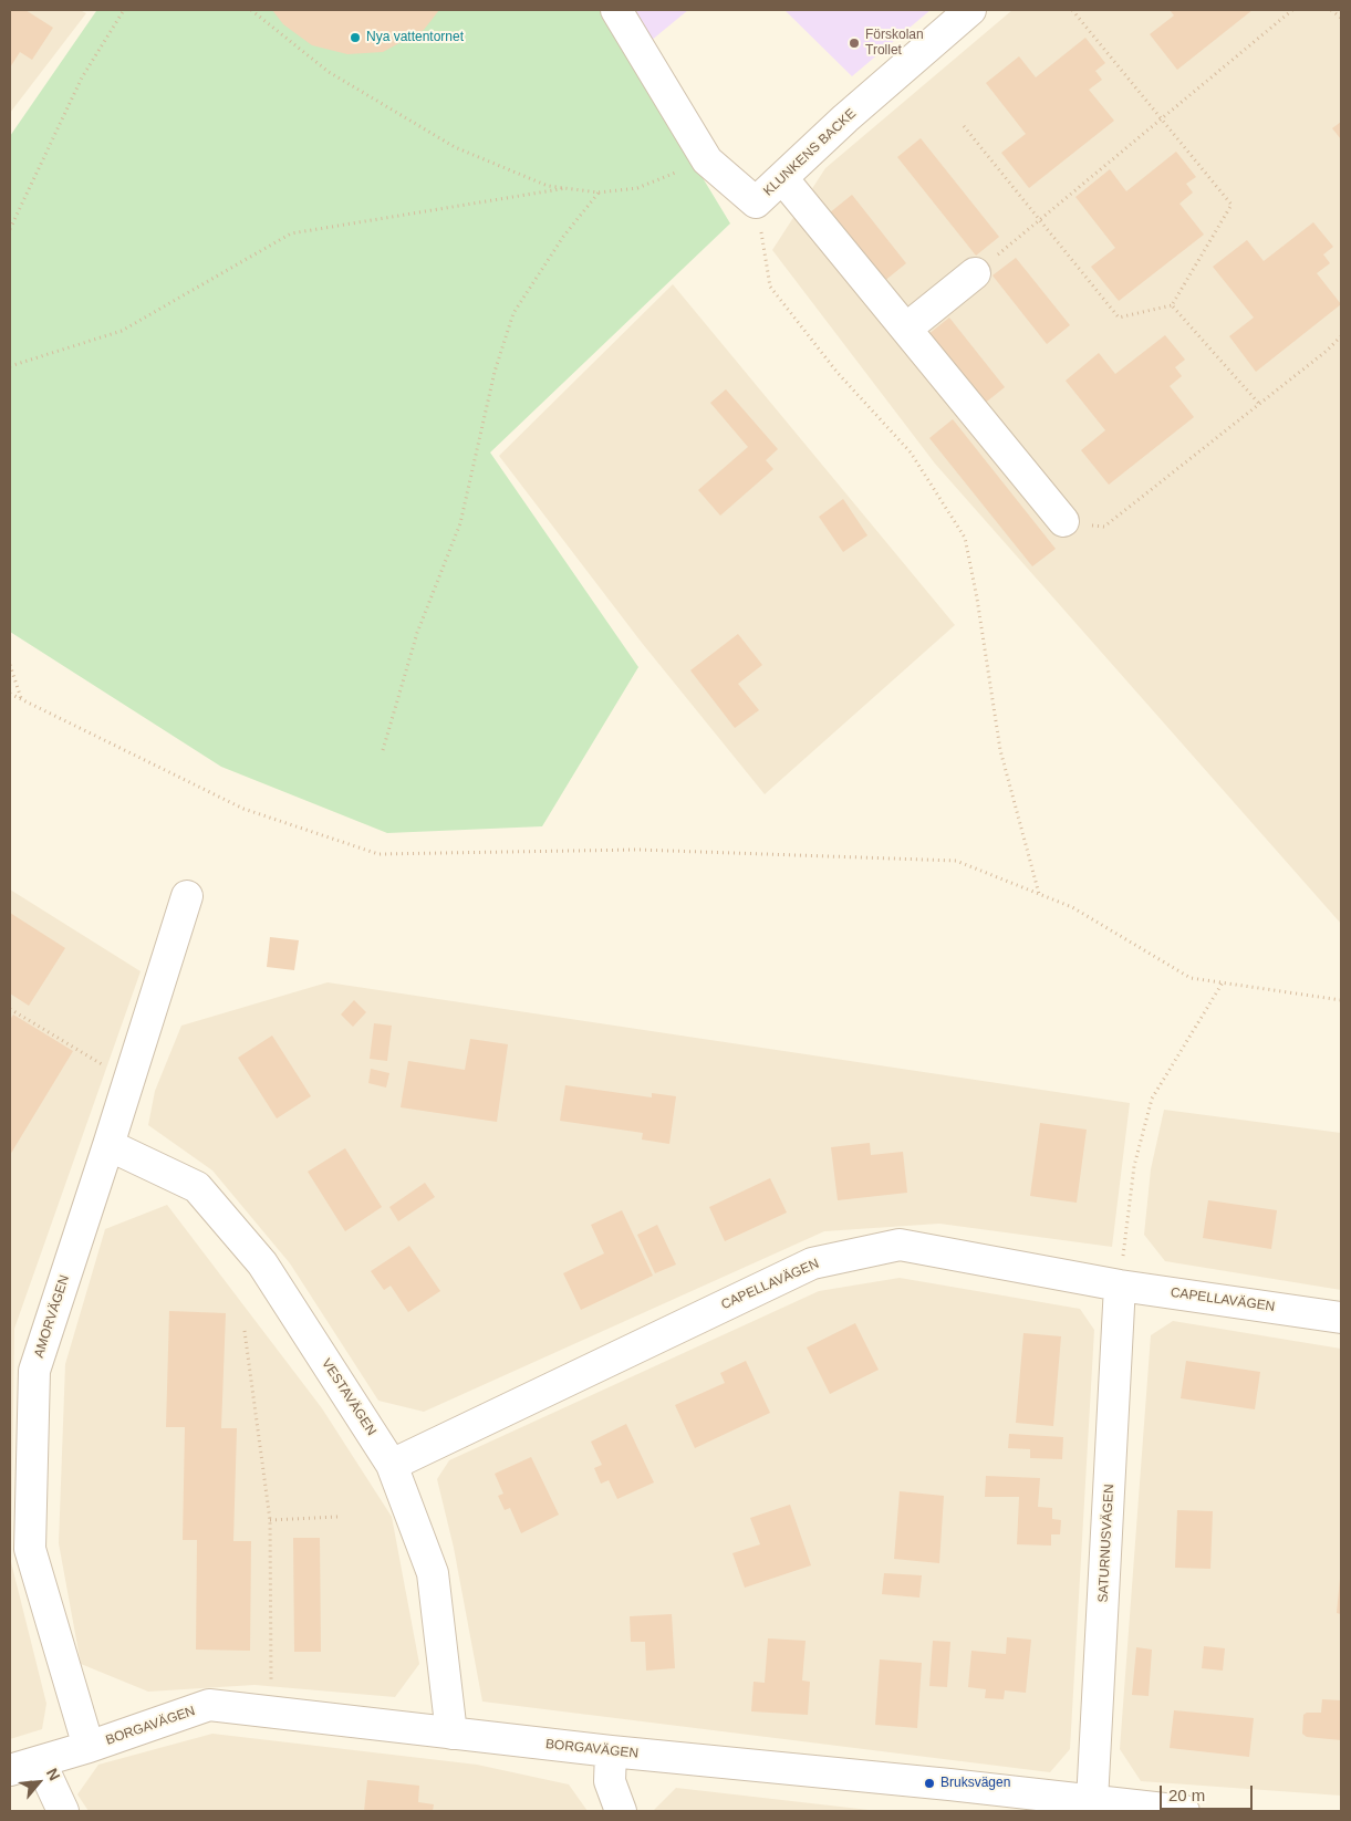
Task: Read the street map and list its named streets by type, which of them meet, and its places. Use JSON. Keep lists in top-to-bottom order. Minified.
{"streets":{"street":["KLUNKENS BACKE","CAPELLAVÄGEN","AMORVÄGEN","VESTAVÄGEN","SATURNUSVÄGEN","BORGAVÄGEN"]},"crossings":[["CAPELLAVÄGEN","VESTAVÄGEN"],["CAPELLAVÄGEN","SATURNUSVÄGEN"],["AMORVÄGEN","VESTAVÄGEN"],["AMORVÄGEN","BORGAVÄGEN"],["VESTAVÄGEN","BORGAVÄGEN"],["SATURNUSVÄGEN","BORGAVÄGEN"]],"places":["Nya vattentornet","Förskolan Trollet","Bruksvägen"],"scale_bar":"20 m","north":"top right"}
